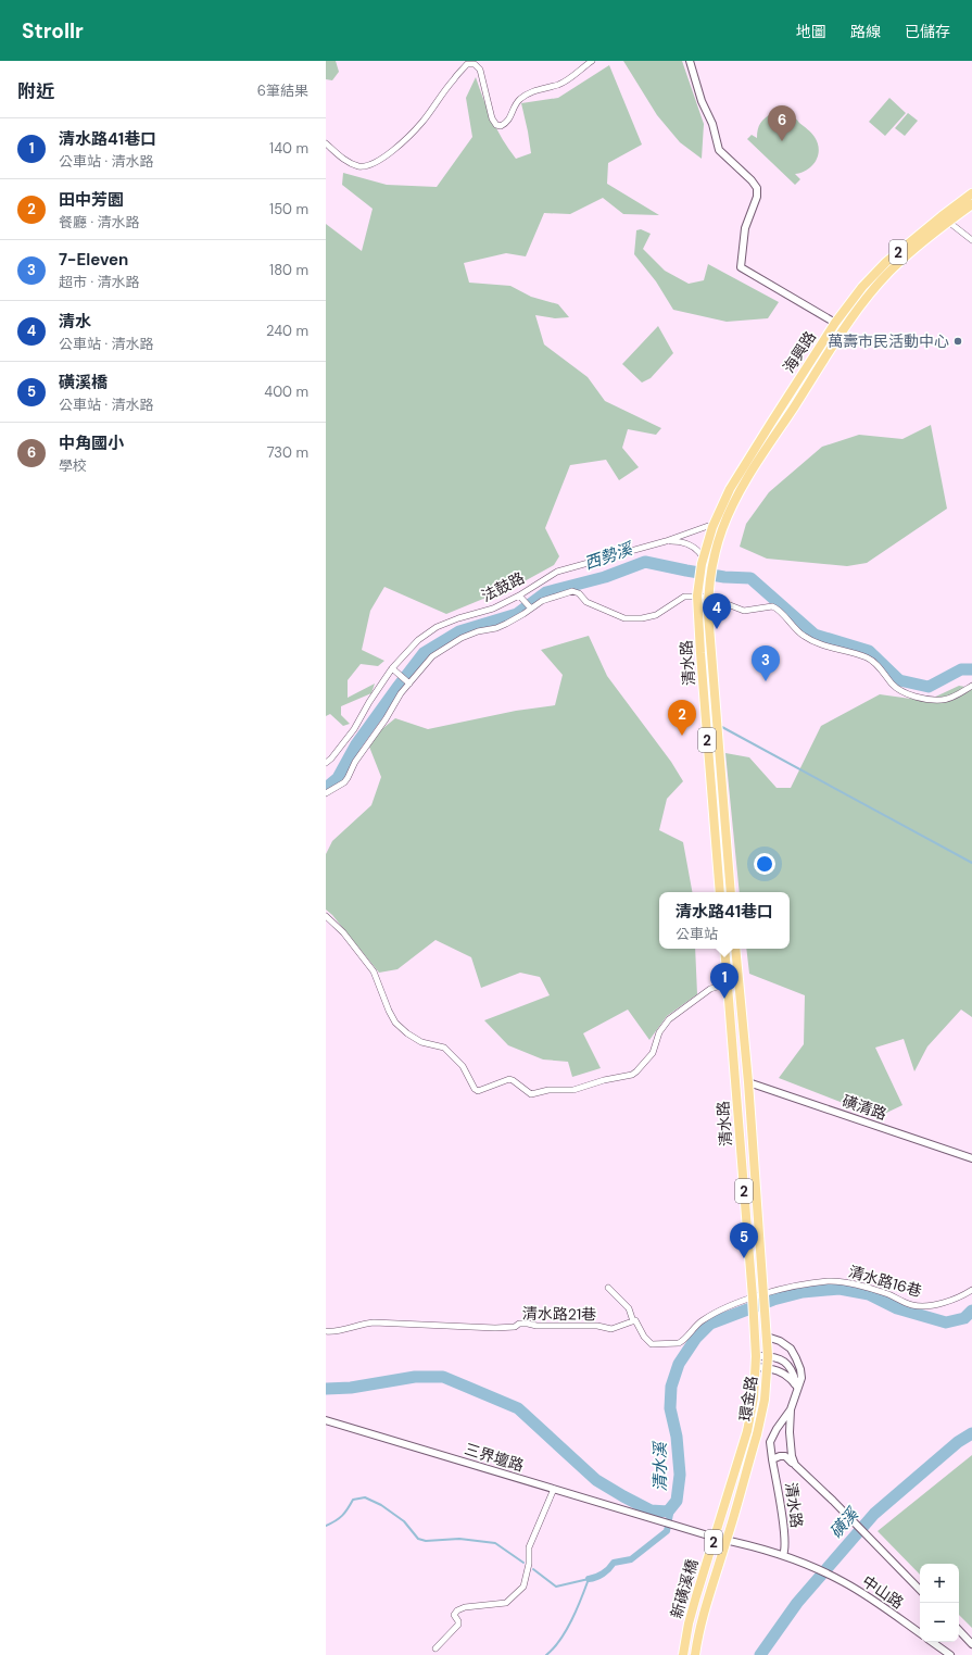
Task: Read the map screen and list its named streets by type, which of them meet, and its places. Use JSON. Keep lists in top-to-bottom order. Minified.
{"streets":{"main road":["2","海興路","清水路","環金路","新磺溪橋"],"street":["法鼓路","磺清路","清水路16巷","清水路21巷","三界壇路","中山路"]},"crossings":[["2","清水路"],["2","清水路16巷"],["2","環金路"],["海興路","法鼓路"],["海興路","清水路"],["清水路","磺清路"],["清水路","清水路16巷"],["清水路","三界壇路"],["清水路","中山路"],["環金路","新磺溪橋"],["三界壇路","中山路"]],"water":["西勢溪","清水溪","磺溪"],"places":["萬壽市民活動中心"],"page":{"header":"Strollr","nav":["地圖","路線","已儲存"],"heading":["附近","6筆結果"],"pins":["6","4","3","2","1","5"],"list":[{"mark":"1","name":"清水路41巷口","note":"公車站 · 清水路","value":"140 m"},{"mark":"2","name":"田中芳園","note":"餐廳 · 清水路","value":"150 m"},{"mark":"3","name":"7-Eleven","note":"超市 · 清水路","value":"180 m"},{"mark":"4","name":"清水","note":"公車站 · 清水路","value":"240 m"},{"mark":"5","name":"磺溪橋","note":"公車站 · 清水路","value":"400 m"},{"mark":"6","name":"中角國小","note":"學校","value":"730 m"}],"popup":["清水路41巷口","公車站"],"map_buttons":["+","−"]}}
